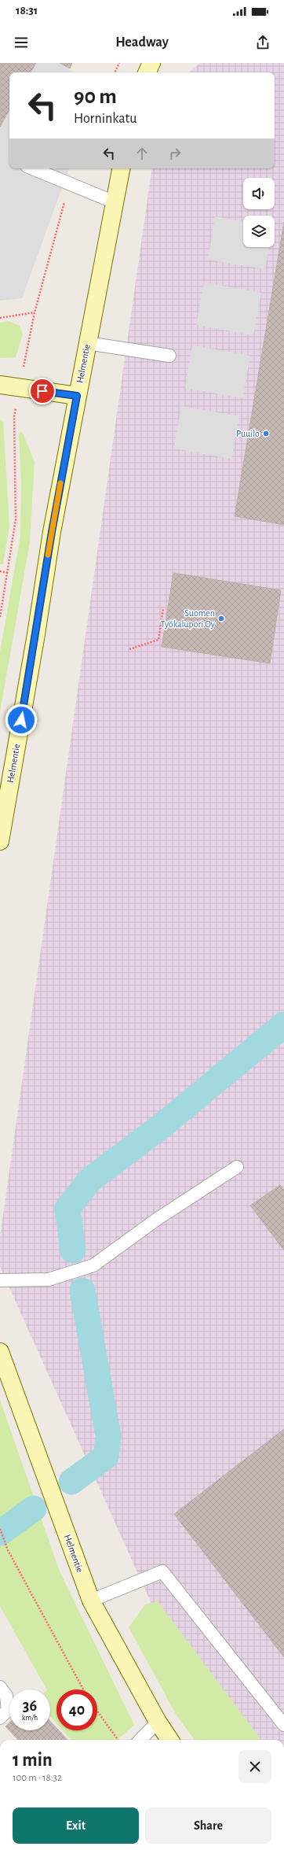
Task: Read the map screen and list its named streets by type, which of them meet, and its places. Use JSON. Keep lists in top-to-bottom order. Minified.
{"streets":{"street":["Helmentie"]},"places":["Puuilo","Suomen Työkalupori Oy"],"page":{"status":"18:31","header":"Headway","turn":["90 m","Horninkatu"],"speed":"36 km/h","limit":"40","heading":["1 min","100 m · 18:32"],"buttons":["Exit","Share"]}}
